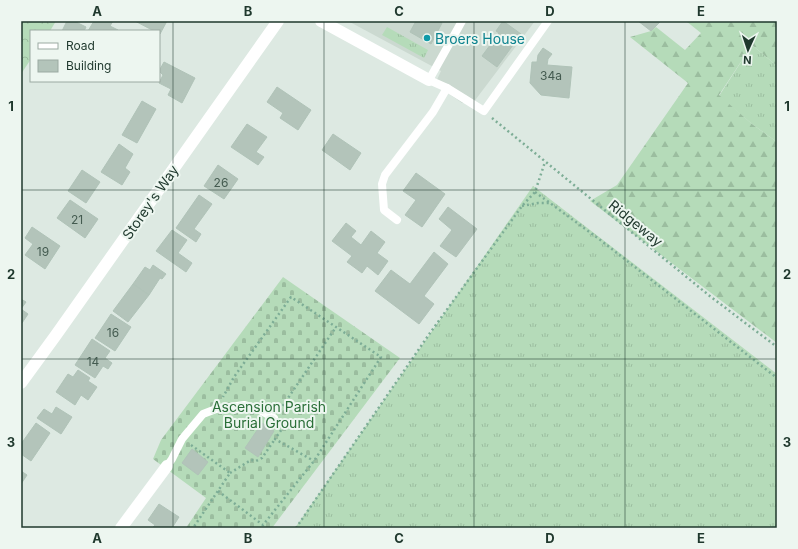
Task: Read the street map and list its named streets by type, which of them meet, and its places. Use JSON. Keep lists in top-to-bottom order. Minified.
{"streets":{"street":["Storey's Way"],"path":["Ridgeway"]},"parks":["Ascension Parish Burial Ground"],"places":["Broers House"],"house_numbers":["34a","26","21","19","16","14"],"legend":["Road","Building"],"north":"bottom","grid":{"columns":["A","B","C","D","E"],"rows":["1","2","3"]}}
